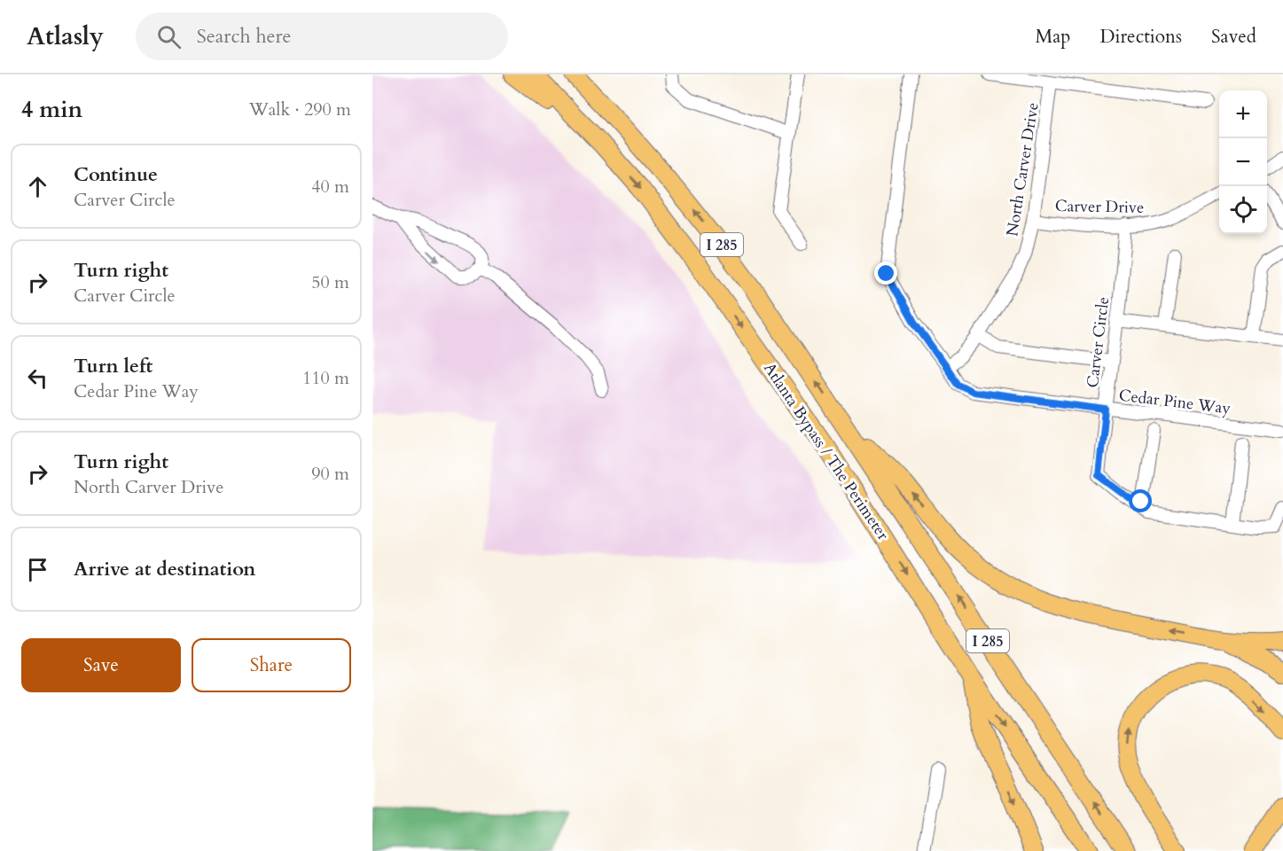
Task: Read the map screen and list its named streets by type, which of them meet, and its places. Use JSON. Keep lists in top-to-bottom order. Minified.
{"streets":{"highway":["I 285","Atlanta Bypass / The Perimeter"],"street":["North Carver Drive","Carver Drive","Carver Circle","Cedar Pine Way"]},"crossings":[["North Carver Drive","Carver Drive"],["North Carver Drive","Cedar Pine Way"],["Carver Drive","Carver Circle"],["Carver Circle","Cedar Pine Way"]],"page":{"header":"Atlasly","search":"Search here","nav":["Map","Directions","Saved"],"heading":["4 min","Walk · 290 m"],"map_buttons":["+","−"],"list":[["Continue","Carver Circle","40 m"],["Turn right","Carver Circle","50 m"],["Turn left","Cedar Pine Way","110 m"],["Turn right","North Carver Drive","90 m"],"Arrive at destination"],"buttons":["Save","Share"]}}
